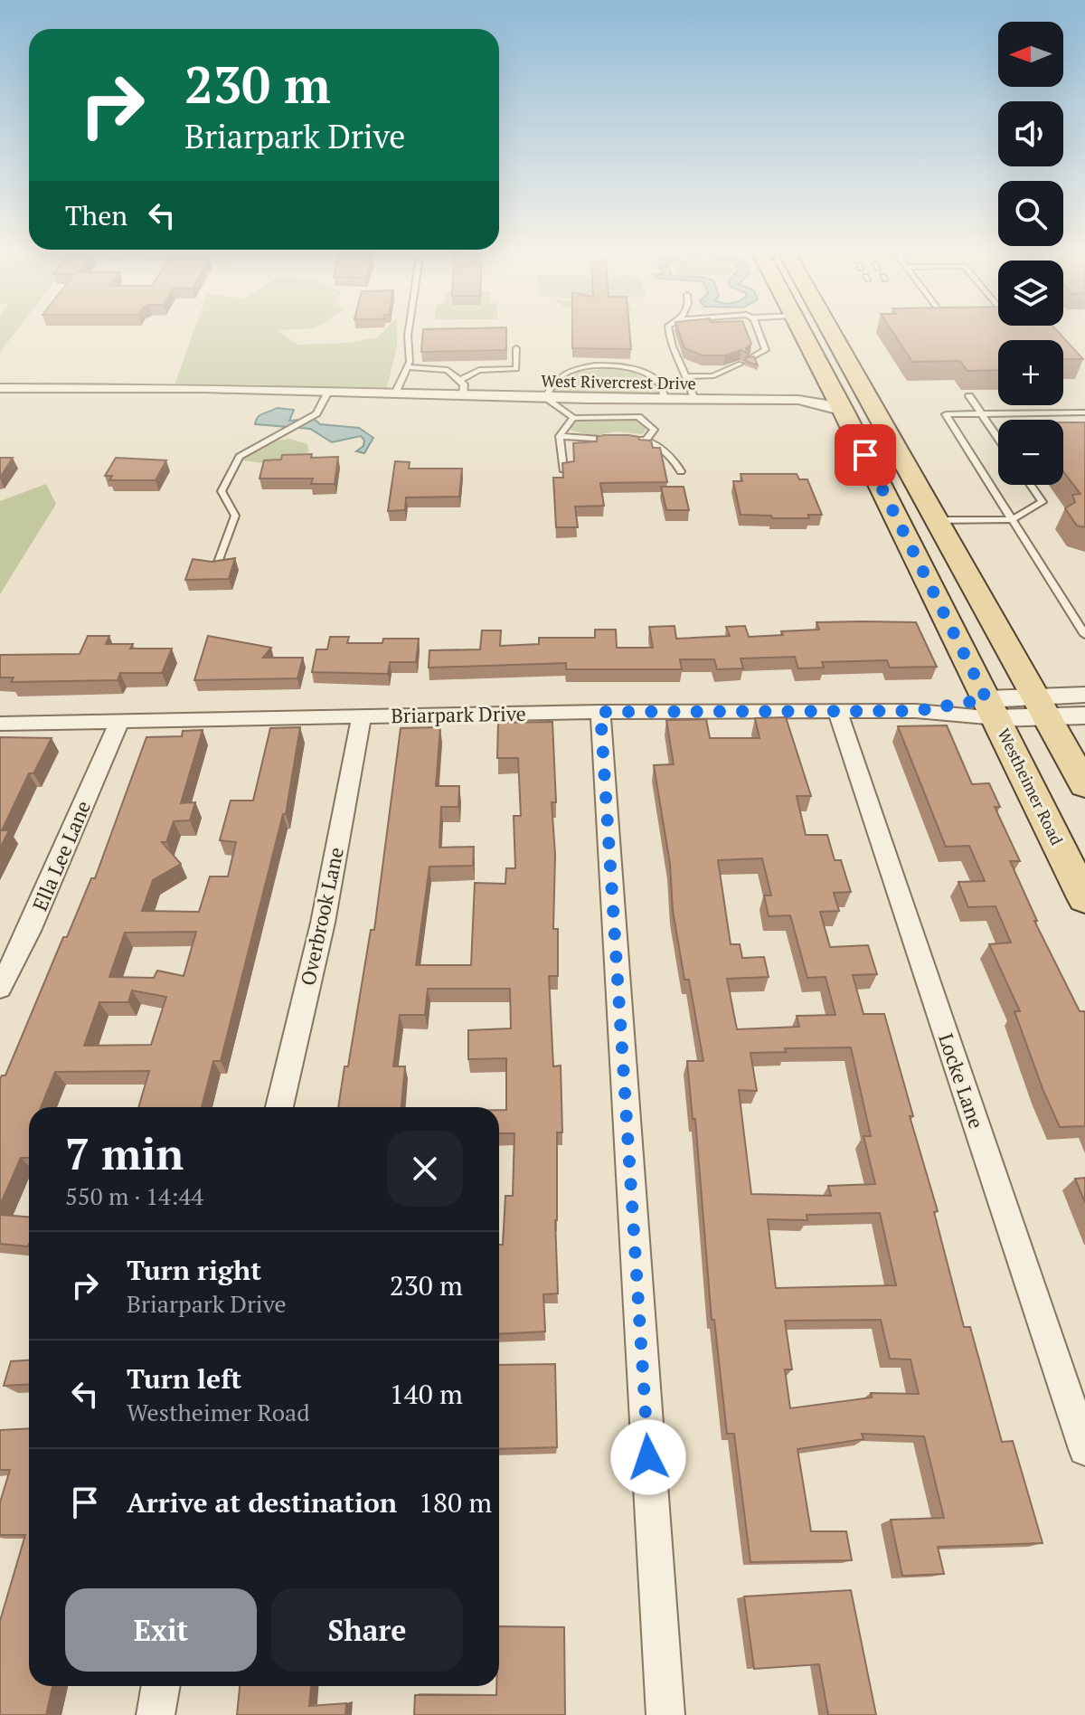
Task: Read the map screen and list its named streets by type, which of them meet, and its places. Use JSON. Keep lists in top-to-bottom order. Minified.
{"streets":{"main road":["Westheimer Road"],"street":["West Rivercrest Drive","Briarpark Drive","Ella Lee Lane","Overbrook Lane","Locke Lane"]},"crossings":[["West Rivercrest Drive","Westheimer Road"],["Briarpark Drive","Westheimer Road"],["Briarpark Drive","Ella Lee Lane"],["Briarpark Drive","Overbrook Lane"],["Briarpark Drive","Locke Lane"]],"north":"left","page":{"map_buttons":["+","−"],"turn":["230 m","Briarpark Drive"],"then":"Then","heading":["7 min","550 m · 14:44"],"list":[{"name":"Turn right","note":"Briarpark Drive","value":"230 m"},{"name":"Turn left","note":"Westheimer Road","value":"140 m"},{"name":"Arrive at destination","value":"180 m"}],"buttons":["Exit","Share"]}}
